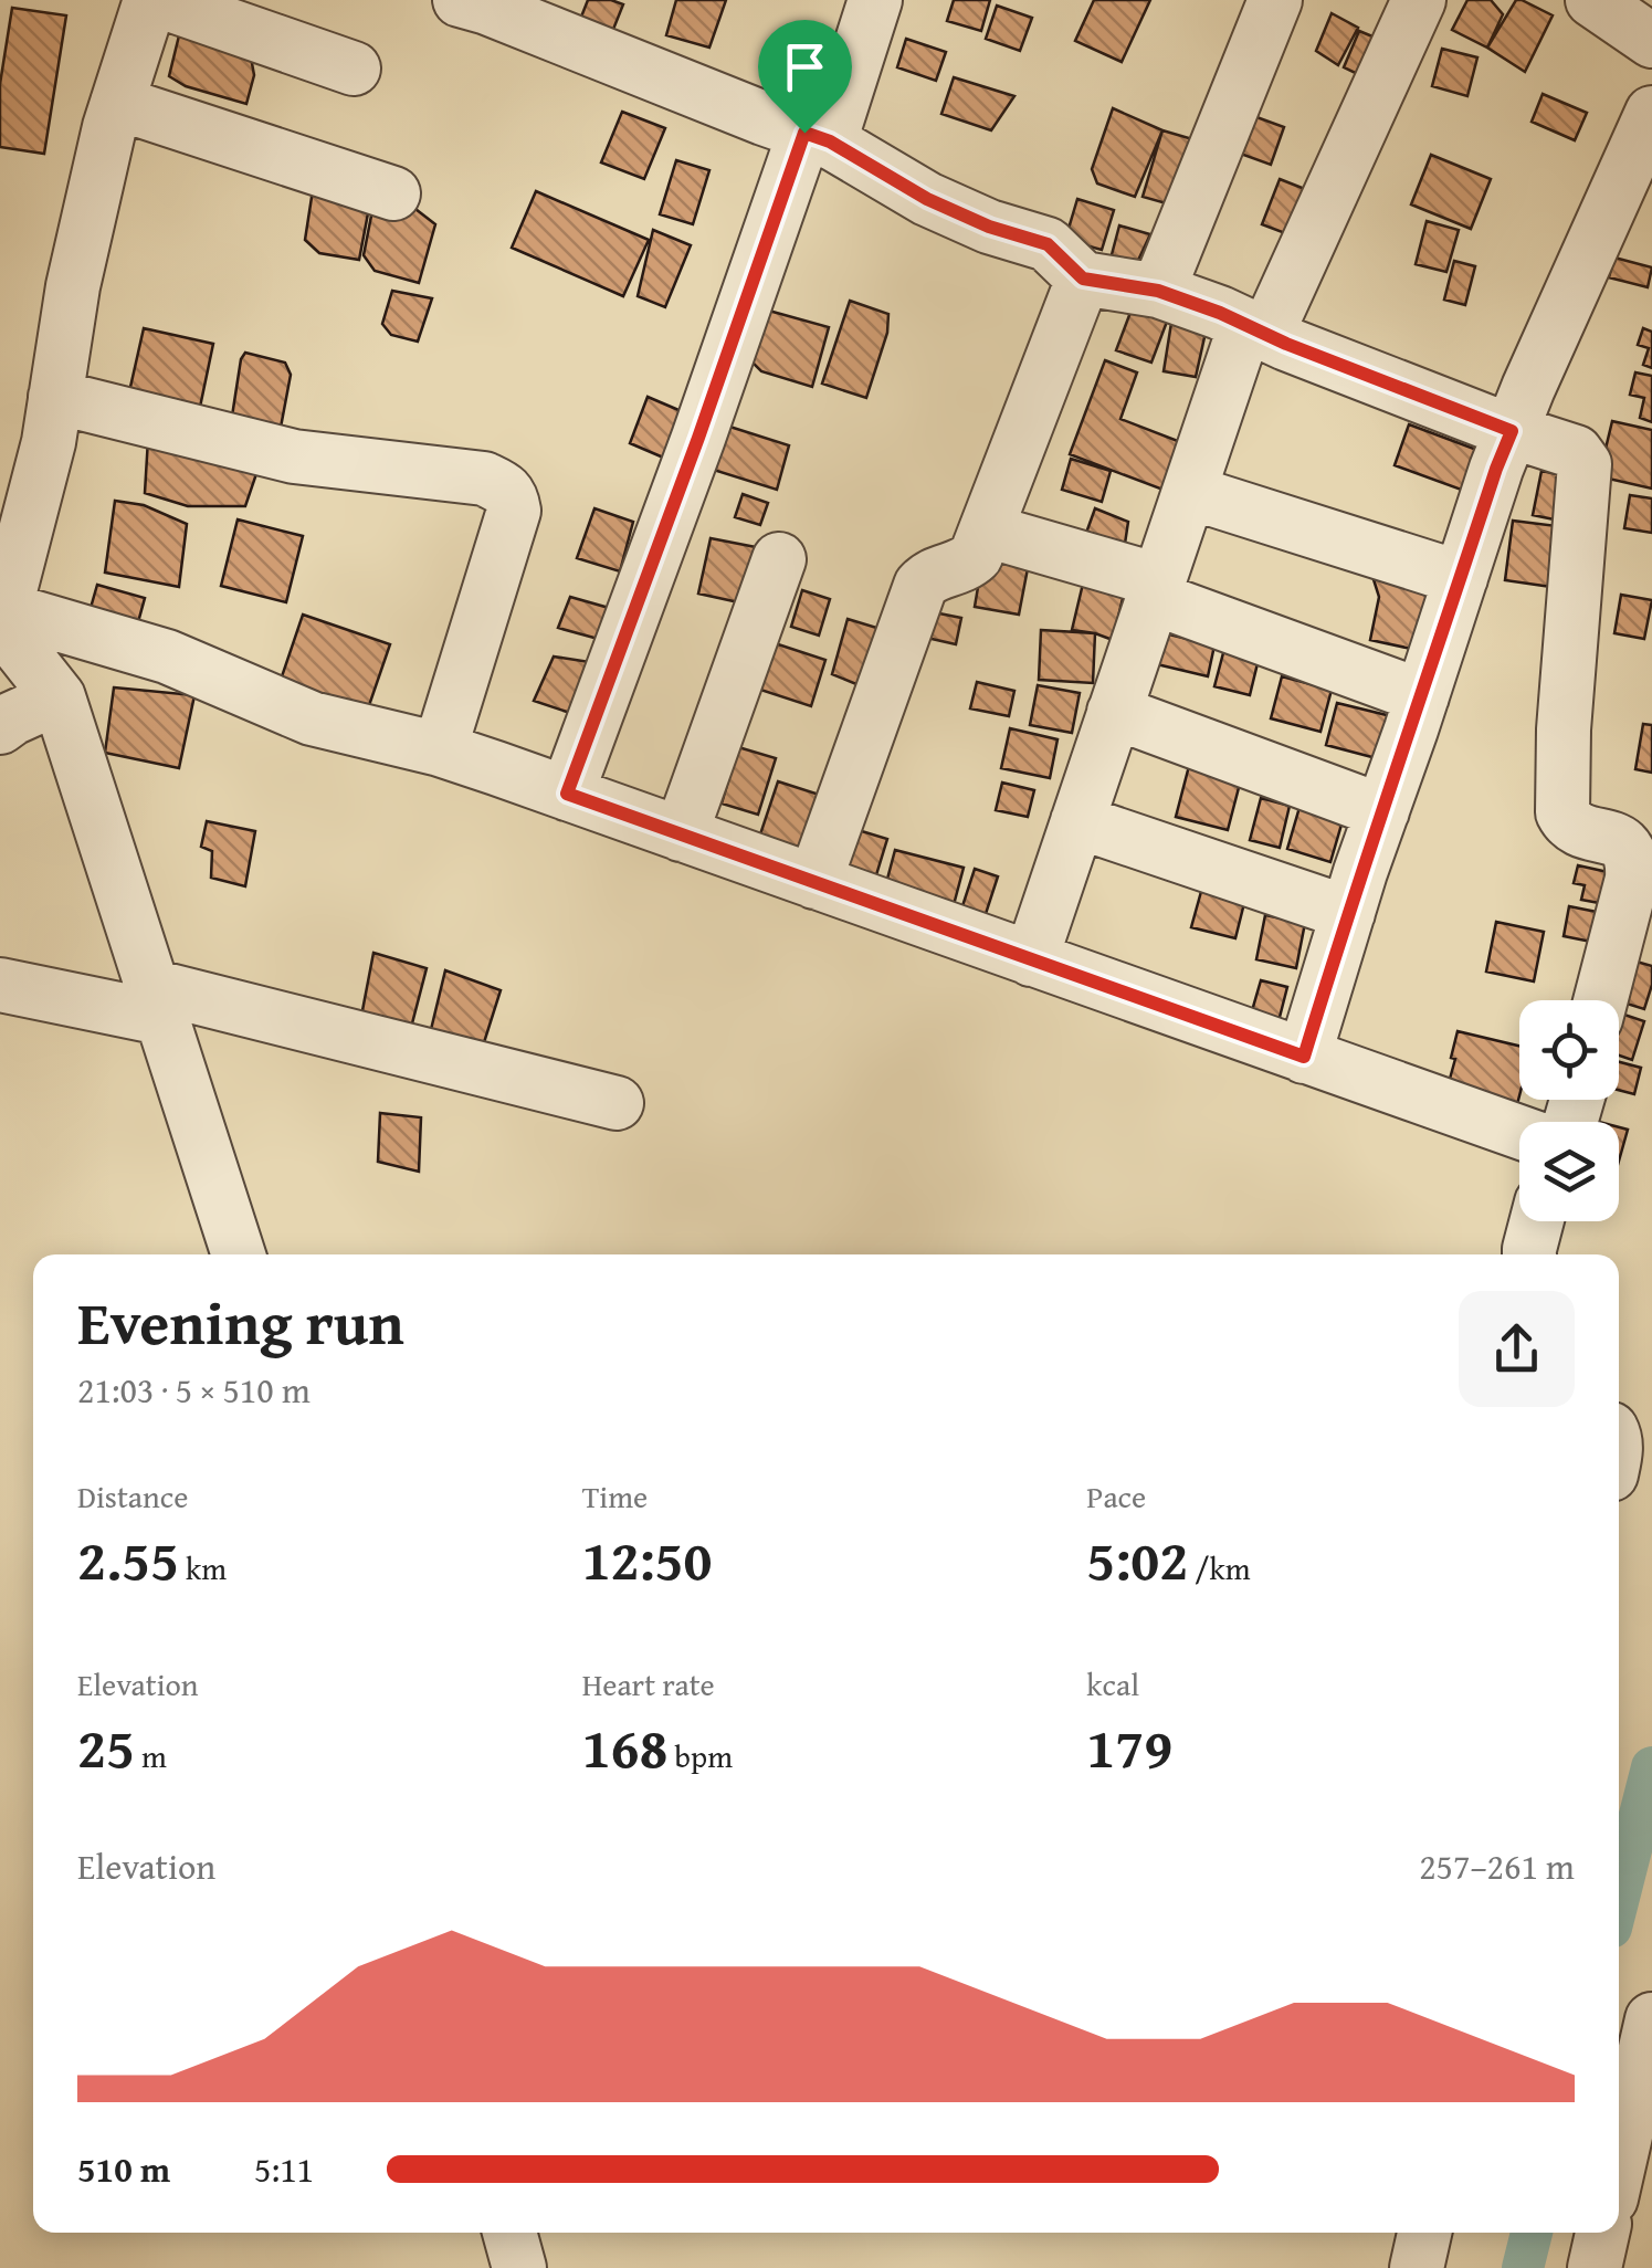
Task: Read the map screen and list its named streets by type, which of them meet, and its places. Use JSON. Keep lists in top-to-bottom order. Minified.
{"page":{"heading":["Evening run","21:03 · 5 × 510 m"],"stats":[["Distance","2.55 km"],["Time","12:50"],["Pace","5:02 /km"],["Elevation","25 m"],["Heart rate","168 bpm"],["kcal","179"]],"chart":["Elevation","257–261 m"],"list":[{"name":"510 m","note":"5:11"}]}}
